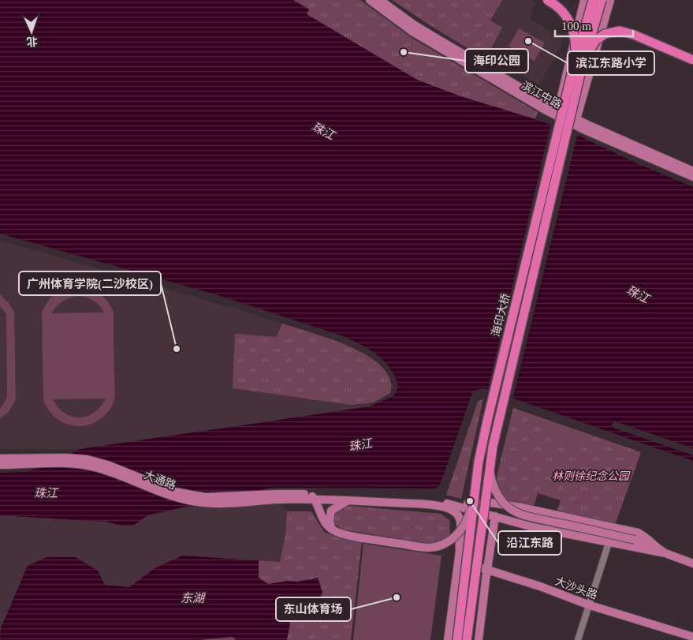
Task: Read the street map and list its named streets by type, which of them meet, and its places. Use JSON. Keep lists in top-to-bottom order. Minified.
{"streets":{"highway":["海印大桥"],"main road":["滨江中路","大通路","大沙头路"]},"water":["珠江","东湖"],"parks":["林则徐纪念公园"],"places":["滨江东路小学","海印公园","广州体育学院(二沙校区)","沿江东路","东山体育场"],"scale_bar":"100 m","north":"bottom"}
